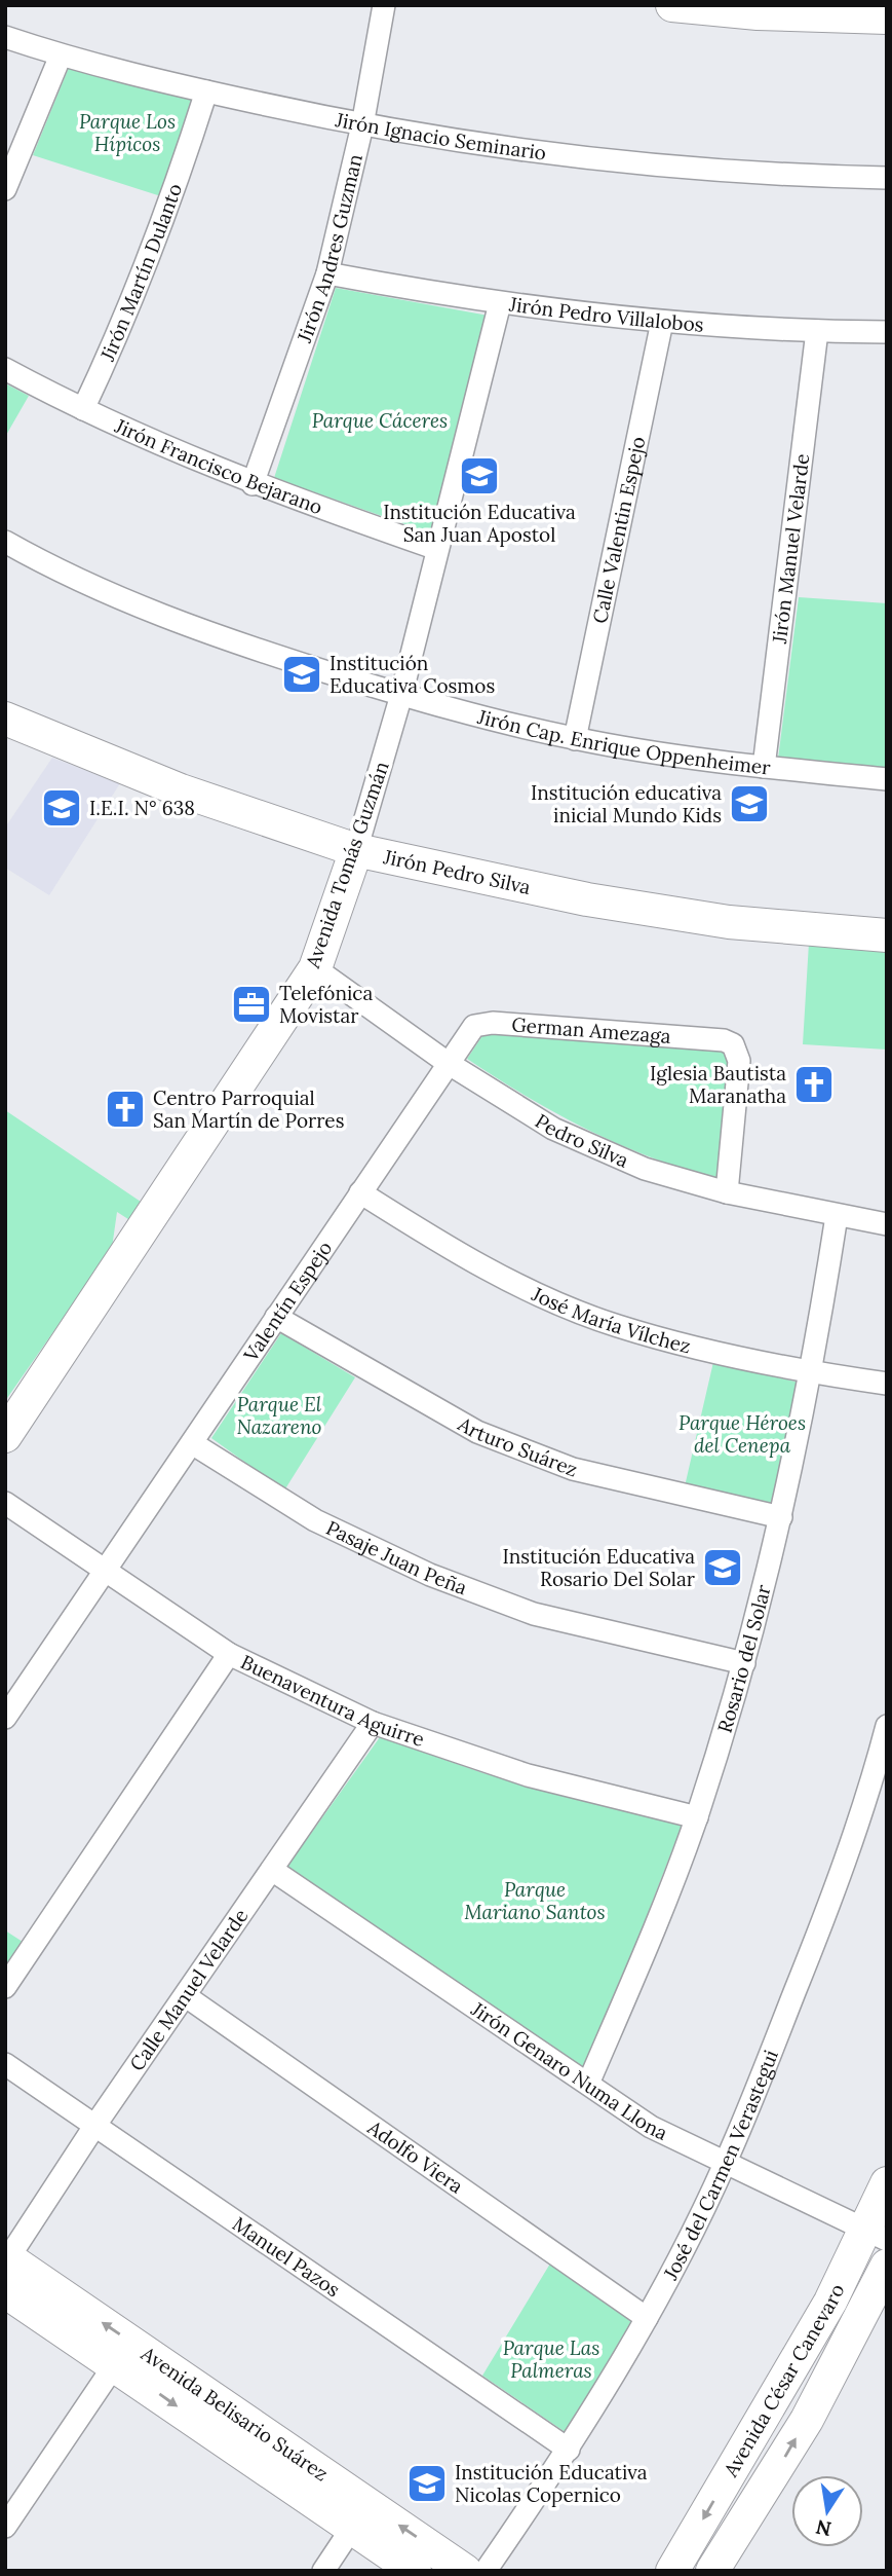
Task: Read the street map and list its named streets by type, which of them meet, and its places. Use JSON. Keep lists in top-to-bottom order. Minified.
{"streets":{"street":["Jirón Ignacio Seminario","Jirón Andres Guzman","Jirón Martín Dulanto","Jirón Pedro Villalobos","Jirón Francisco Bejarano","Calle Valentin Espejo","Jirón Manuel Velarde","Jirón Cap. Enrique Oppenheimer","Avenida Tomás Guzmán","Jirón Pedro Silva","German Amezaga","Pedro Silva","Valentín Espejo","José María Vílchez","Arturo Suárez","Pasaje Juan Peña","Rosario del Solar","Buenaventura Aguirre","Calle Manuel Velarde","Jirón Genaro Numa Llona","Adolfo Viera","José del Carmen Verastegui","Manuel Pazos","Avenida César Canevaro","Avenida Belisario Suárez"]},"crossings":[["Jirón Ignacio Seminario","Jirón Andres Guzman"],["Jirón Ignacio Seminario","Jirón Martín Dulanto"],["Jirón Andres Guzman","Jirón Pedro Villalobos"],["Jirón Andres Guzman","Jirón Francisco Bejarano"],["Jirón Martín Dulanto","Jirón Francisco Bejarano"],["Jirón Pedro Villalobos","Calle Valentin Espejo"],["Jirón Pedro Villalobos","Jirón Manuel Velarde"],["Jirón Pedro Villalobos","Avenida Tomás Guzmán"],["Jirón Francisco Bejarano","Avenida Tomás Guzmán"],["Calle Valentin Espejo","Jirón Cap. Enrique Oppenheimer"],["Jirón Manuel Velarde","Jirón Cap. Enrique Oppenheimer"],["Jirón Cap. Enrique Oppenheimer","Avenida Tomás Guzmán"],["Avenida Tomás Guzmán","Jirón Pedro Silva"],["Avenida Tomás Guzmán","Pedro Silva"],["German Amezaga","Pedro Silva"],["German Amezaga","Valentín Espejo"],["Pedro Silva","Valentín Espejo"],["Pedro Silva","Rosario del Solar"],["Valentín Espejo","José María Vílchez"],["Valentín Espejo","Arturo Suárez"],["Valentín Espejo","Pasaje Juan Peña"],["Valentín Espejo","Buenaventura Aguirre"],["José María Vílchez","Rosario del Solar"],["Arturo Suárez","Rosario del Solar"],["Pasaje Juan Peña","Rosario del Solar"],["Rosario del Solar","Buenaventura Aguirre"],["Rosario del Solar","Jirón Genaro Numa Llona"],["Buenaventura Aguirre","Calle Manuel Velarde"],["Calle Manuel Velarde","Jirón Genaro Numa Llona"],["Calle Manuel Velarde","Adolfo Viera"],["Calle Manuel Velarde","Manuel Pazos"],["Calle Manuel Velarde","Avenida Belisario Suárez"],["Jirón Genaro Numa Llona","José del Carmen Verastegui"],["Jirón Genaro Numa Llona","Avenida César Canevaro"],["Adolfo Viera","José del Carmen Verastegui"],["José del Carmen Verastegui","Manuel Pazos"]],"parks":["Parque Los Hípicos","Parque Cáceres","Parque El Nazareno","Parque Héroes del Cenepa","Parque Mariano Santos","Parque Las Palmeras"],"places":{"school or university":["Institución Educativa San Juan Apostol","Institución Educativa Cosmos","Institución educativa inicial Mundo Kids","I.E.I. N° 638","Institución Educativa Rosario Del Solar","Institución Educativa Nicolas Copernico"],"office":["Telefónica Movistar"],"church":["Iglesia Bautista Maranatha","Centro Parroquial San Martín de Porres"]},"north":"bottom"}
